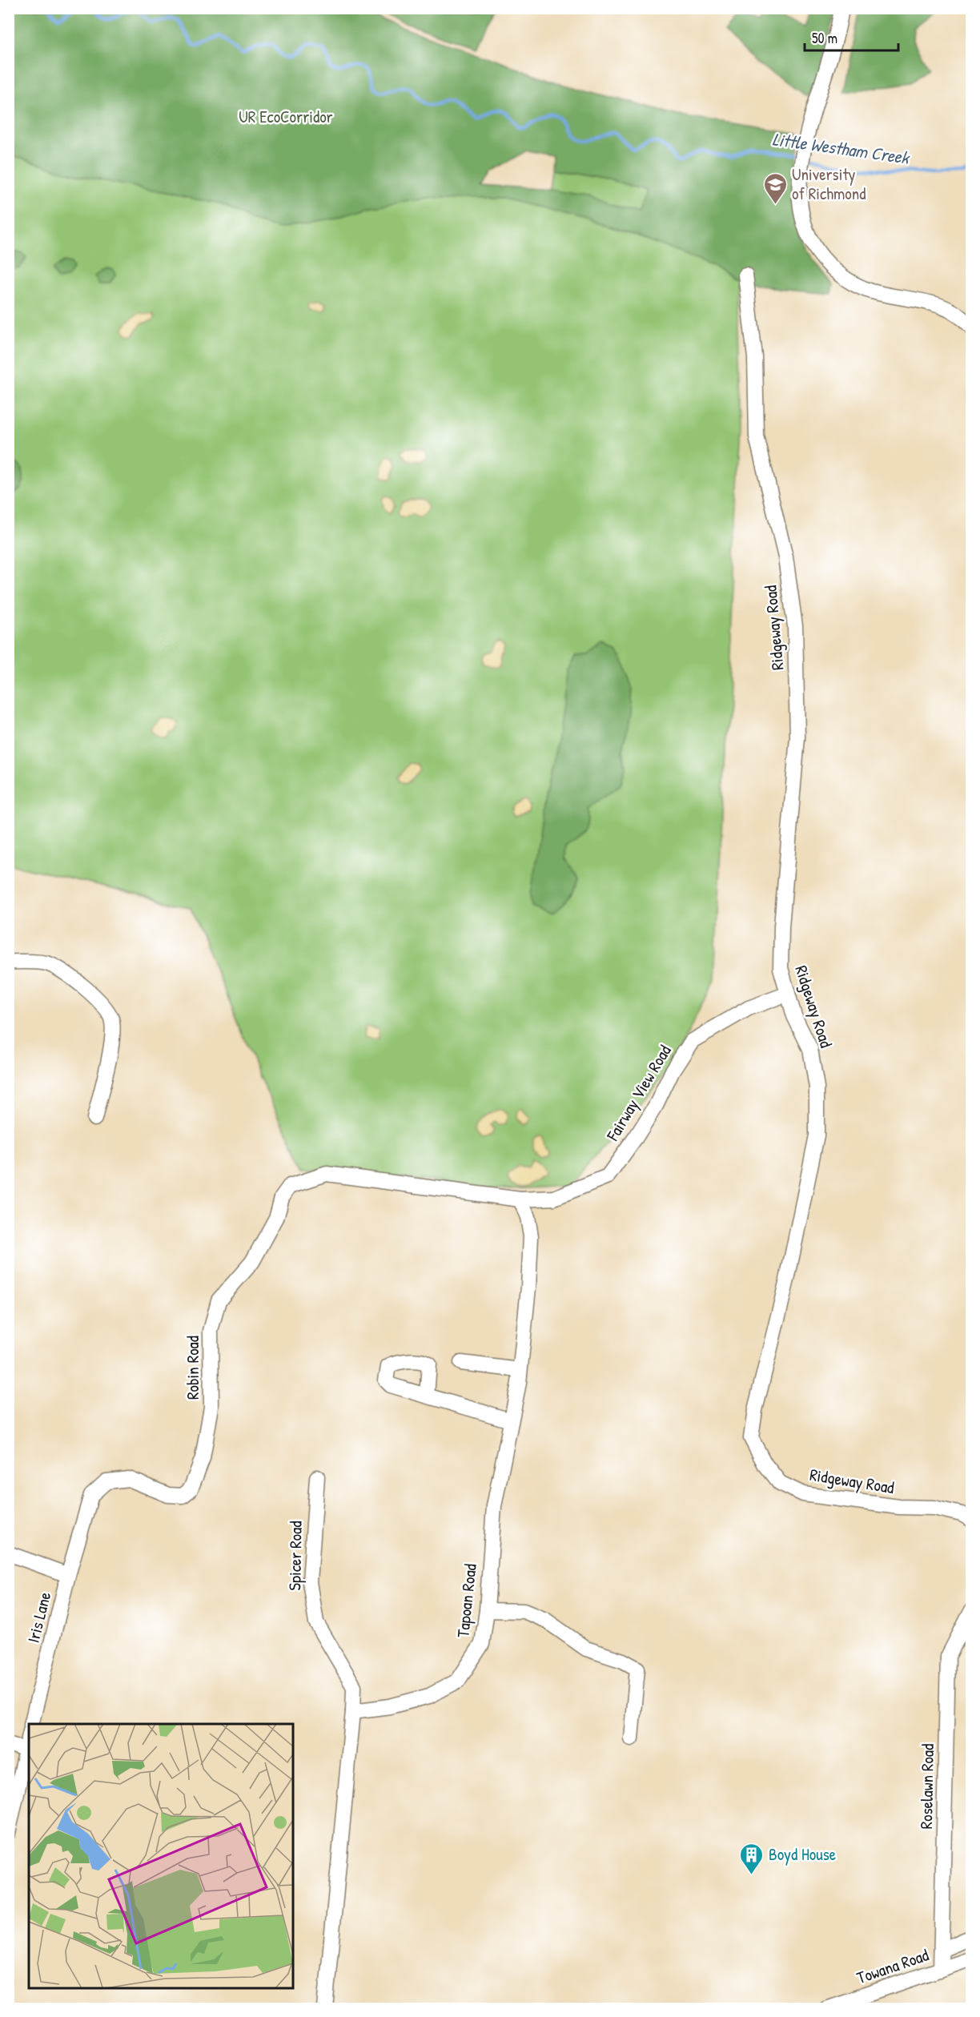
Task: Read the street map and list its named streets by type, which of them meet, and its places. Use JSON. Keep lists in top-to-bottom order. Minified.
{"streets":{"street":["Ridgeway Road","Fairway View Road","Robin Road","Spicer Road","Tapoan Road","Iris Lane","Roselawn Road","Towana Road"]},"crossings":[["Ridgeway Road","Fairway View Road"],["Fairway View Road","Robin Road"],["Fairway View Road","Tapoan Road"],["Robin Road","Tapoan Road"],["Robin Road","Iris Lane"],["Spicer Road","Tapoan Road"],["Roselawn Road","Towana Road"]],"water":["Little Westham Creek"],"parks":["UR EcoCorridor"],"places":{"school or university":["University of Richmond"],"building":["Boyd House"]},"scale_bar":"50 m"}
